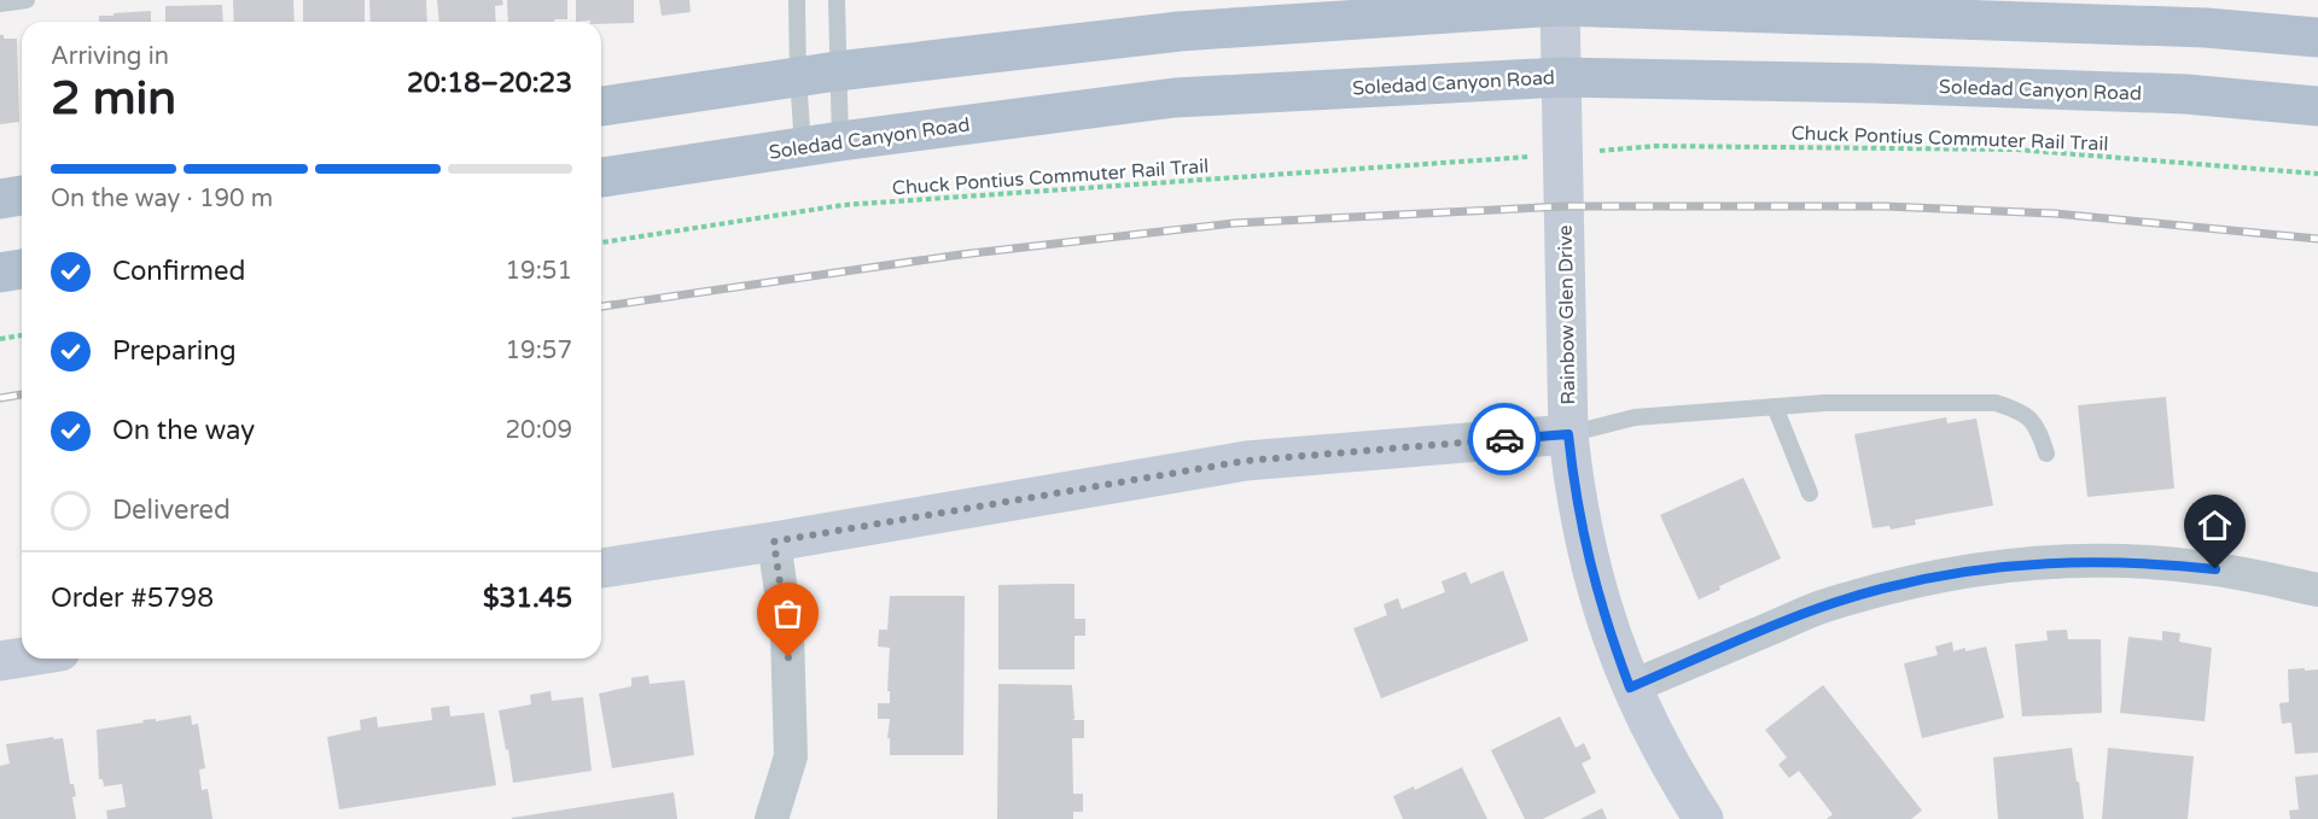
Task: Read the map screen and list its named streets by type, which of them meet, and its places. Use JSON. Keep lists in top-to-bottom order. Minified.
{"streets":{"main road":["Soledad Canyon Road"],"street":["Rainbow Glen Drive"],"path":["Chuck Pontius Commuter Rail Trail"]},"crossings":[["Soledad Canyon Road","Rainbow Glen Drive"]],"page":{"heading":["2 min","Arriving in","20:18–20:23"],"panel":["Order #5798","$31.45"],"bar":"On the way · 190 m","list":[["Confirmed","19:51"],["Preparing","19:57"],["On the way","20:09"],"Delivered"]}}
